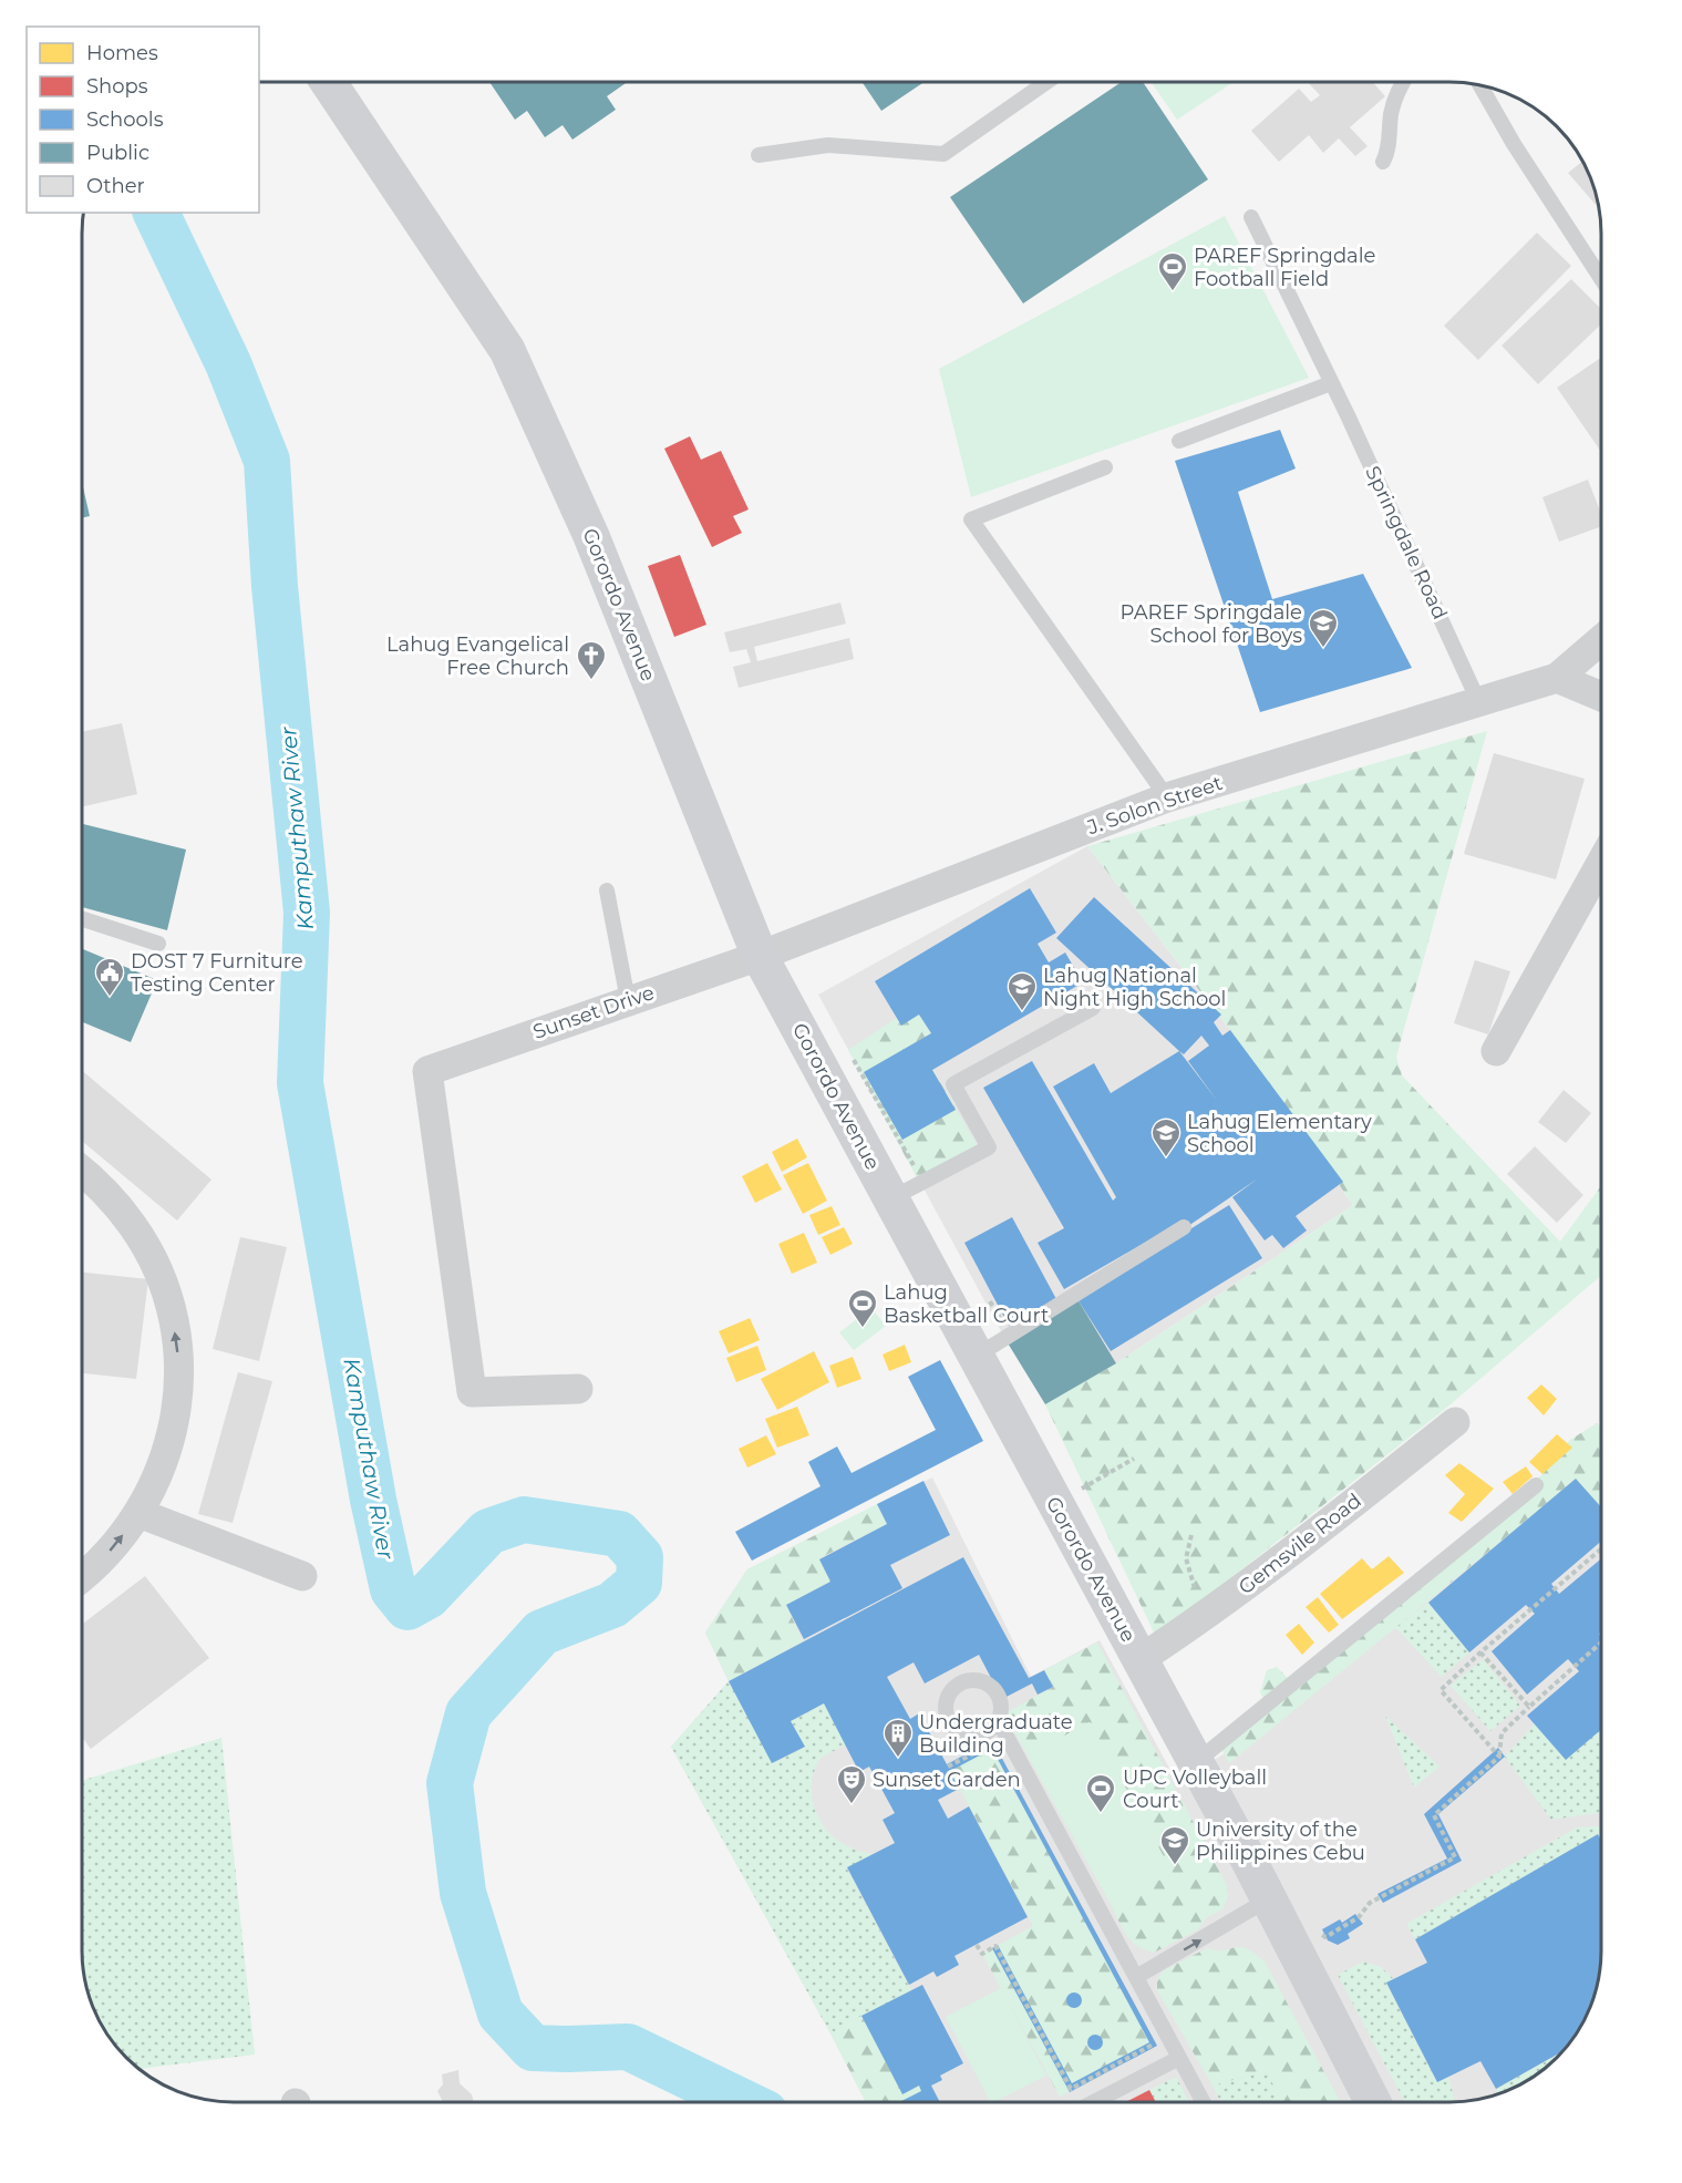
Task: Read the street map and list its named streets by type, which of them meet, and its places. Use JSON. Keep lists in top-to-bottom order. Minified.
{"streets":{"main road":["Gorordo Avenue"],"street":["J. Solon Street","Sunset Drive","Gemsvile Road"],"lane":["Springdale Road"]},"crossings":[["Springdale Road","J. Solon Street"],["Gorordo Avenue","J. Solon Street"],["Gorordo Avenue","Sunset Drive"],["Gorordo Avenue","Gemsvile Road"],["J. Solon Street","Sunset Drive"]],"water":["Kamputhaw River"],"places":{"sports":["PAREF Springdale Football Field","Lahug Basketball Court","UPC Volleyball Court"],"school or university":["PAREF Springdale School for Boys","Lahug National Night High School","Lahug Elementary School","University of the Philippines Cebu"],"church":["Lahug Evangelical Free Church"],"public building":["DOST 7 Furniture Testing Center"],"building":["Undergraduate Building"],"theatre":["Sunset Garden"]},"legend":["Homes","Shops","Schools","Public","Other"]}
